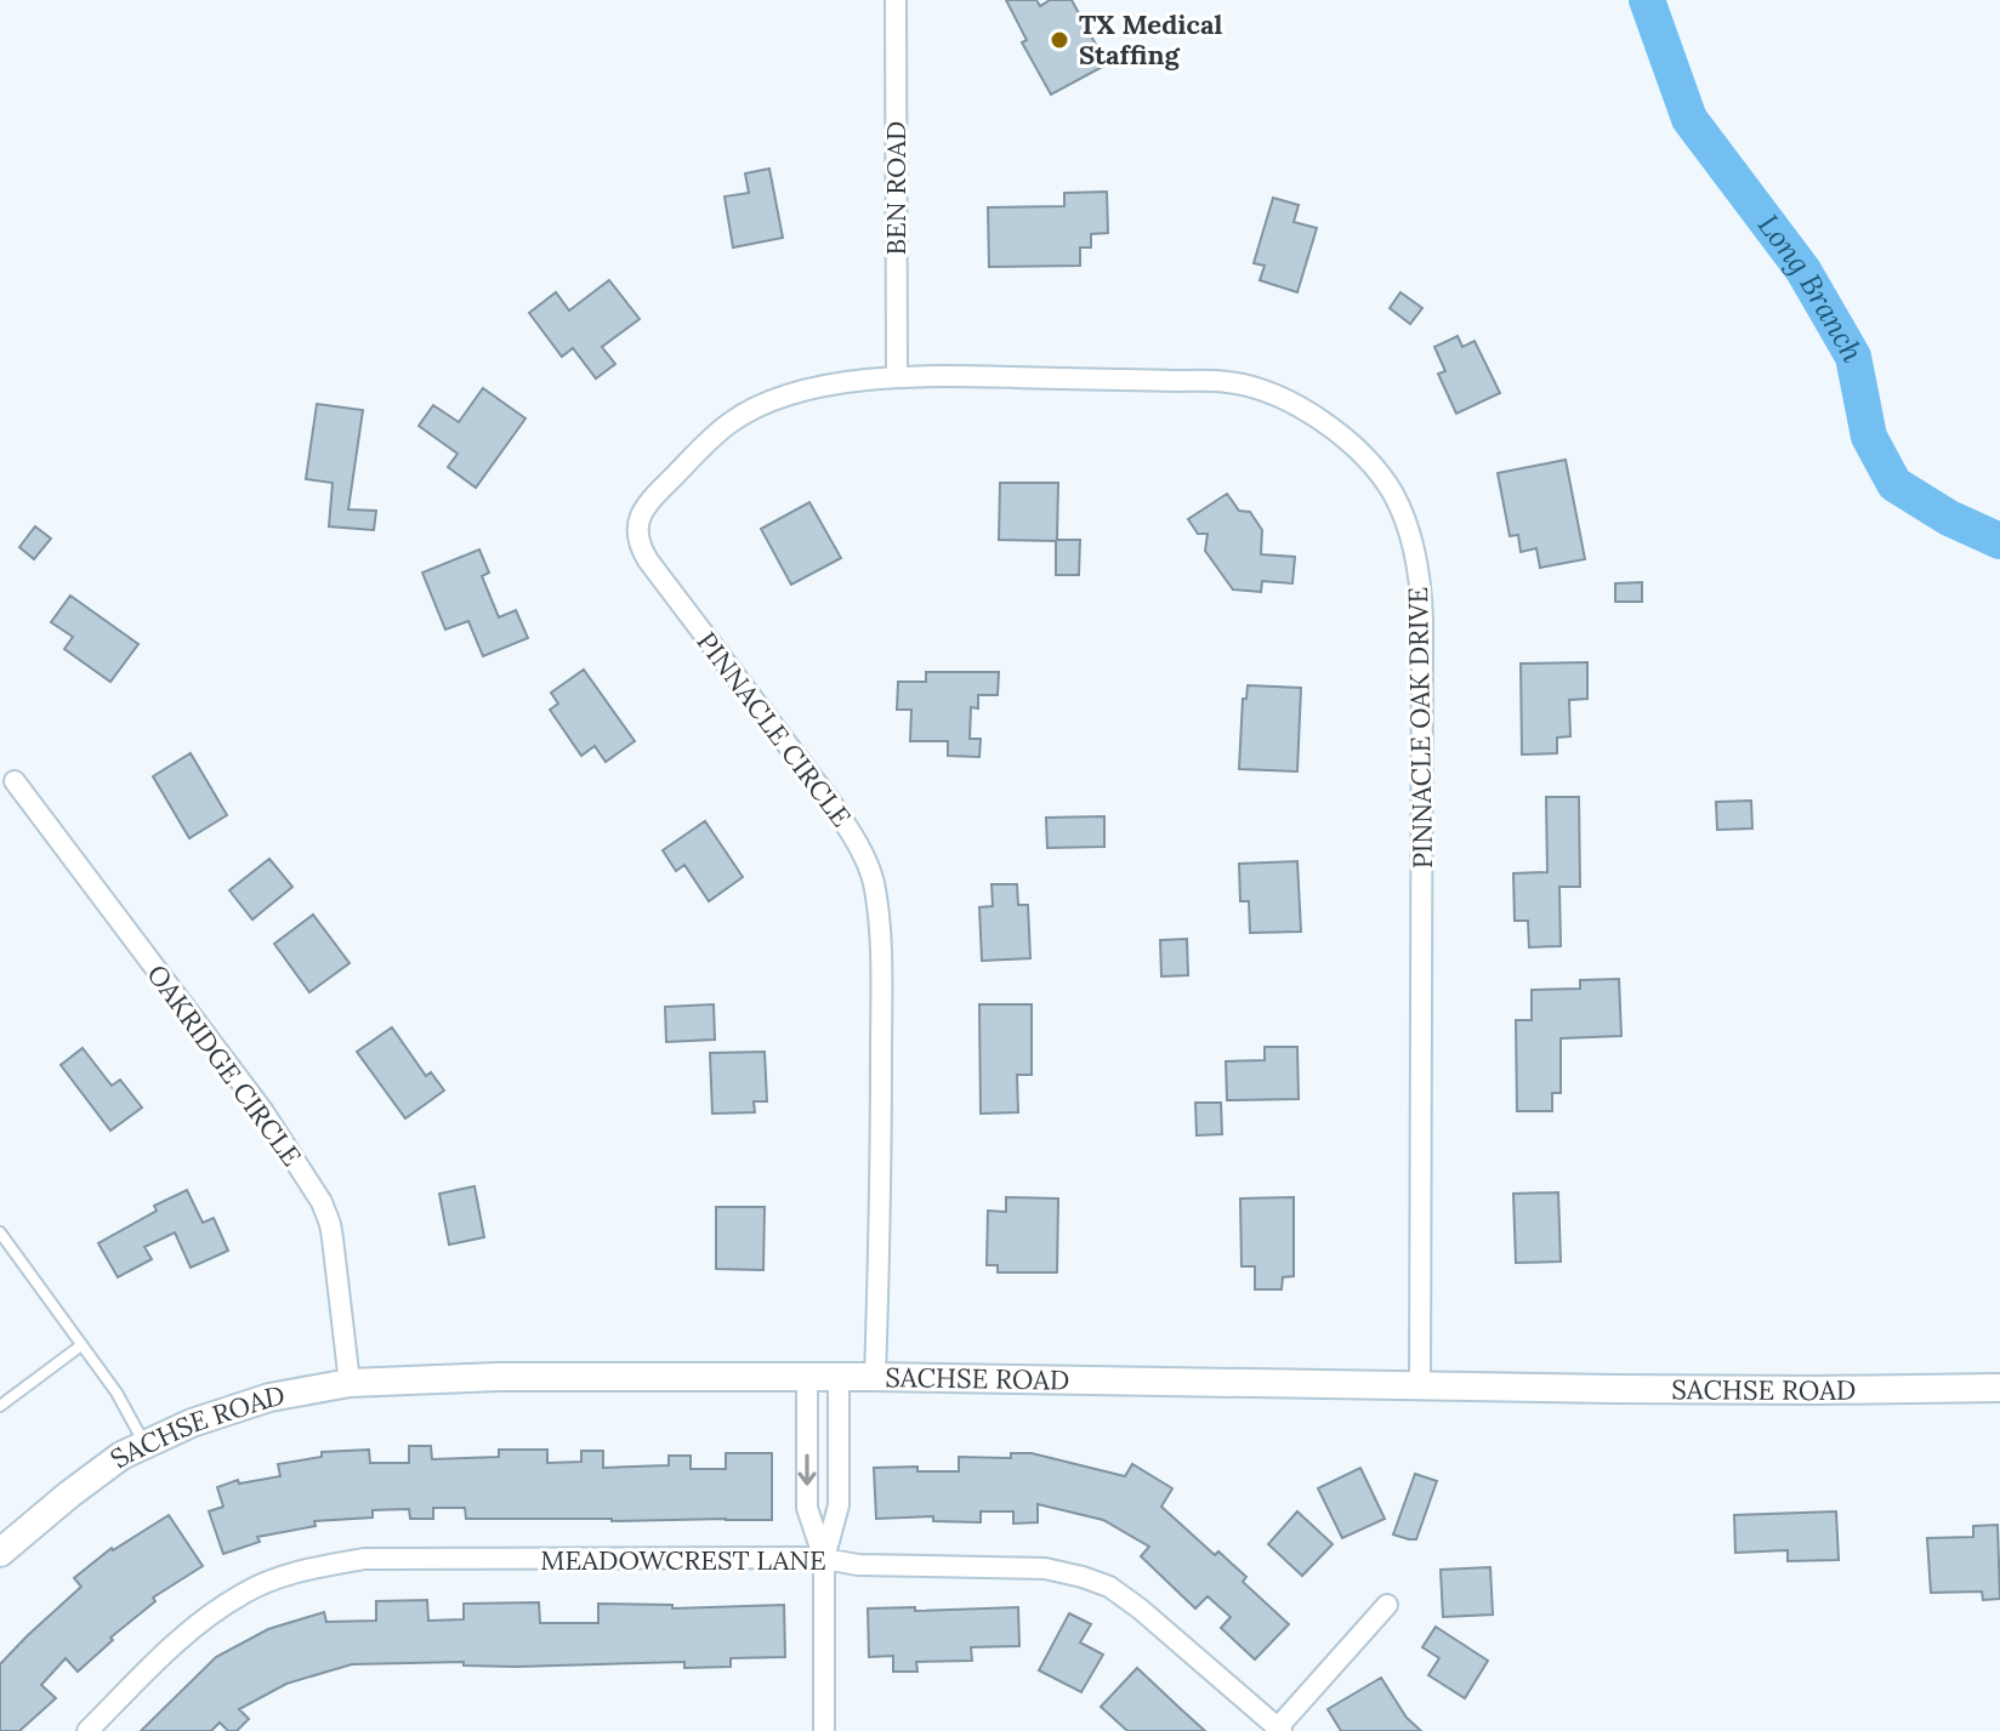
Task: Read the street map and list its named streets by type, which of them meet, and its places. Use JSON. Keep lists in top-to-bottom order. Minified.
{"streets":{"main road":["SACHSE ROAD"],"street":["BEN ROAD","PINNACLE OAK DRIVE","PINNACLE CIRCLE","OAKRIDGE CIRCLE","MEADOWCREST LANE"]},"crossings":[["BEN ROAD","PINNACLE OAK DRIVE"],["BEN ROAD","PINNACLE CIRCLE"],["PINNACLE OAK DRIVE","PINNACLE CIRCLE"],["PINNACLE OAK DRIVE","SACHSE ROAD"],["PINNACLE CIRCLE","SACHSE ROAD"],["OAKRIDGE CIRCLE","SACHSE ROAD"]],"water":["Long Branch"],"places":["TX Medical Staffing"]}
